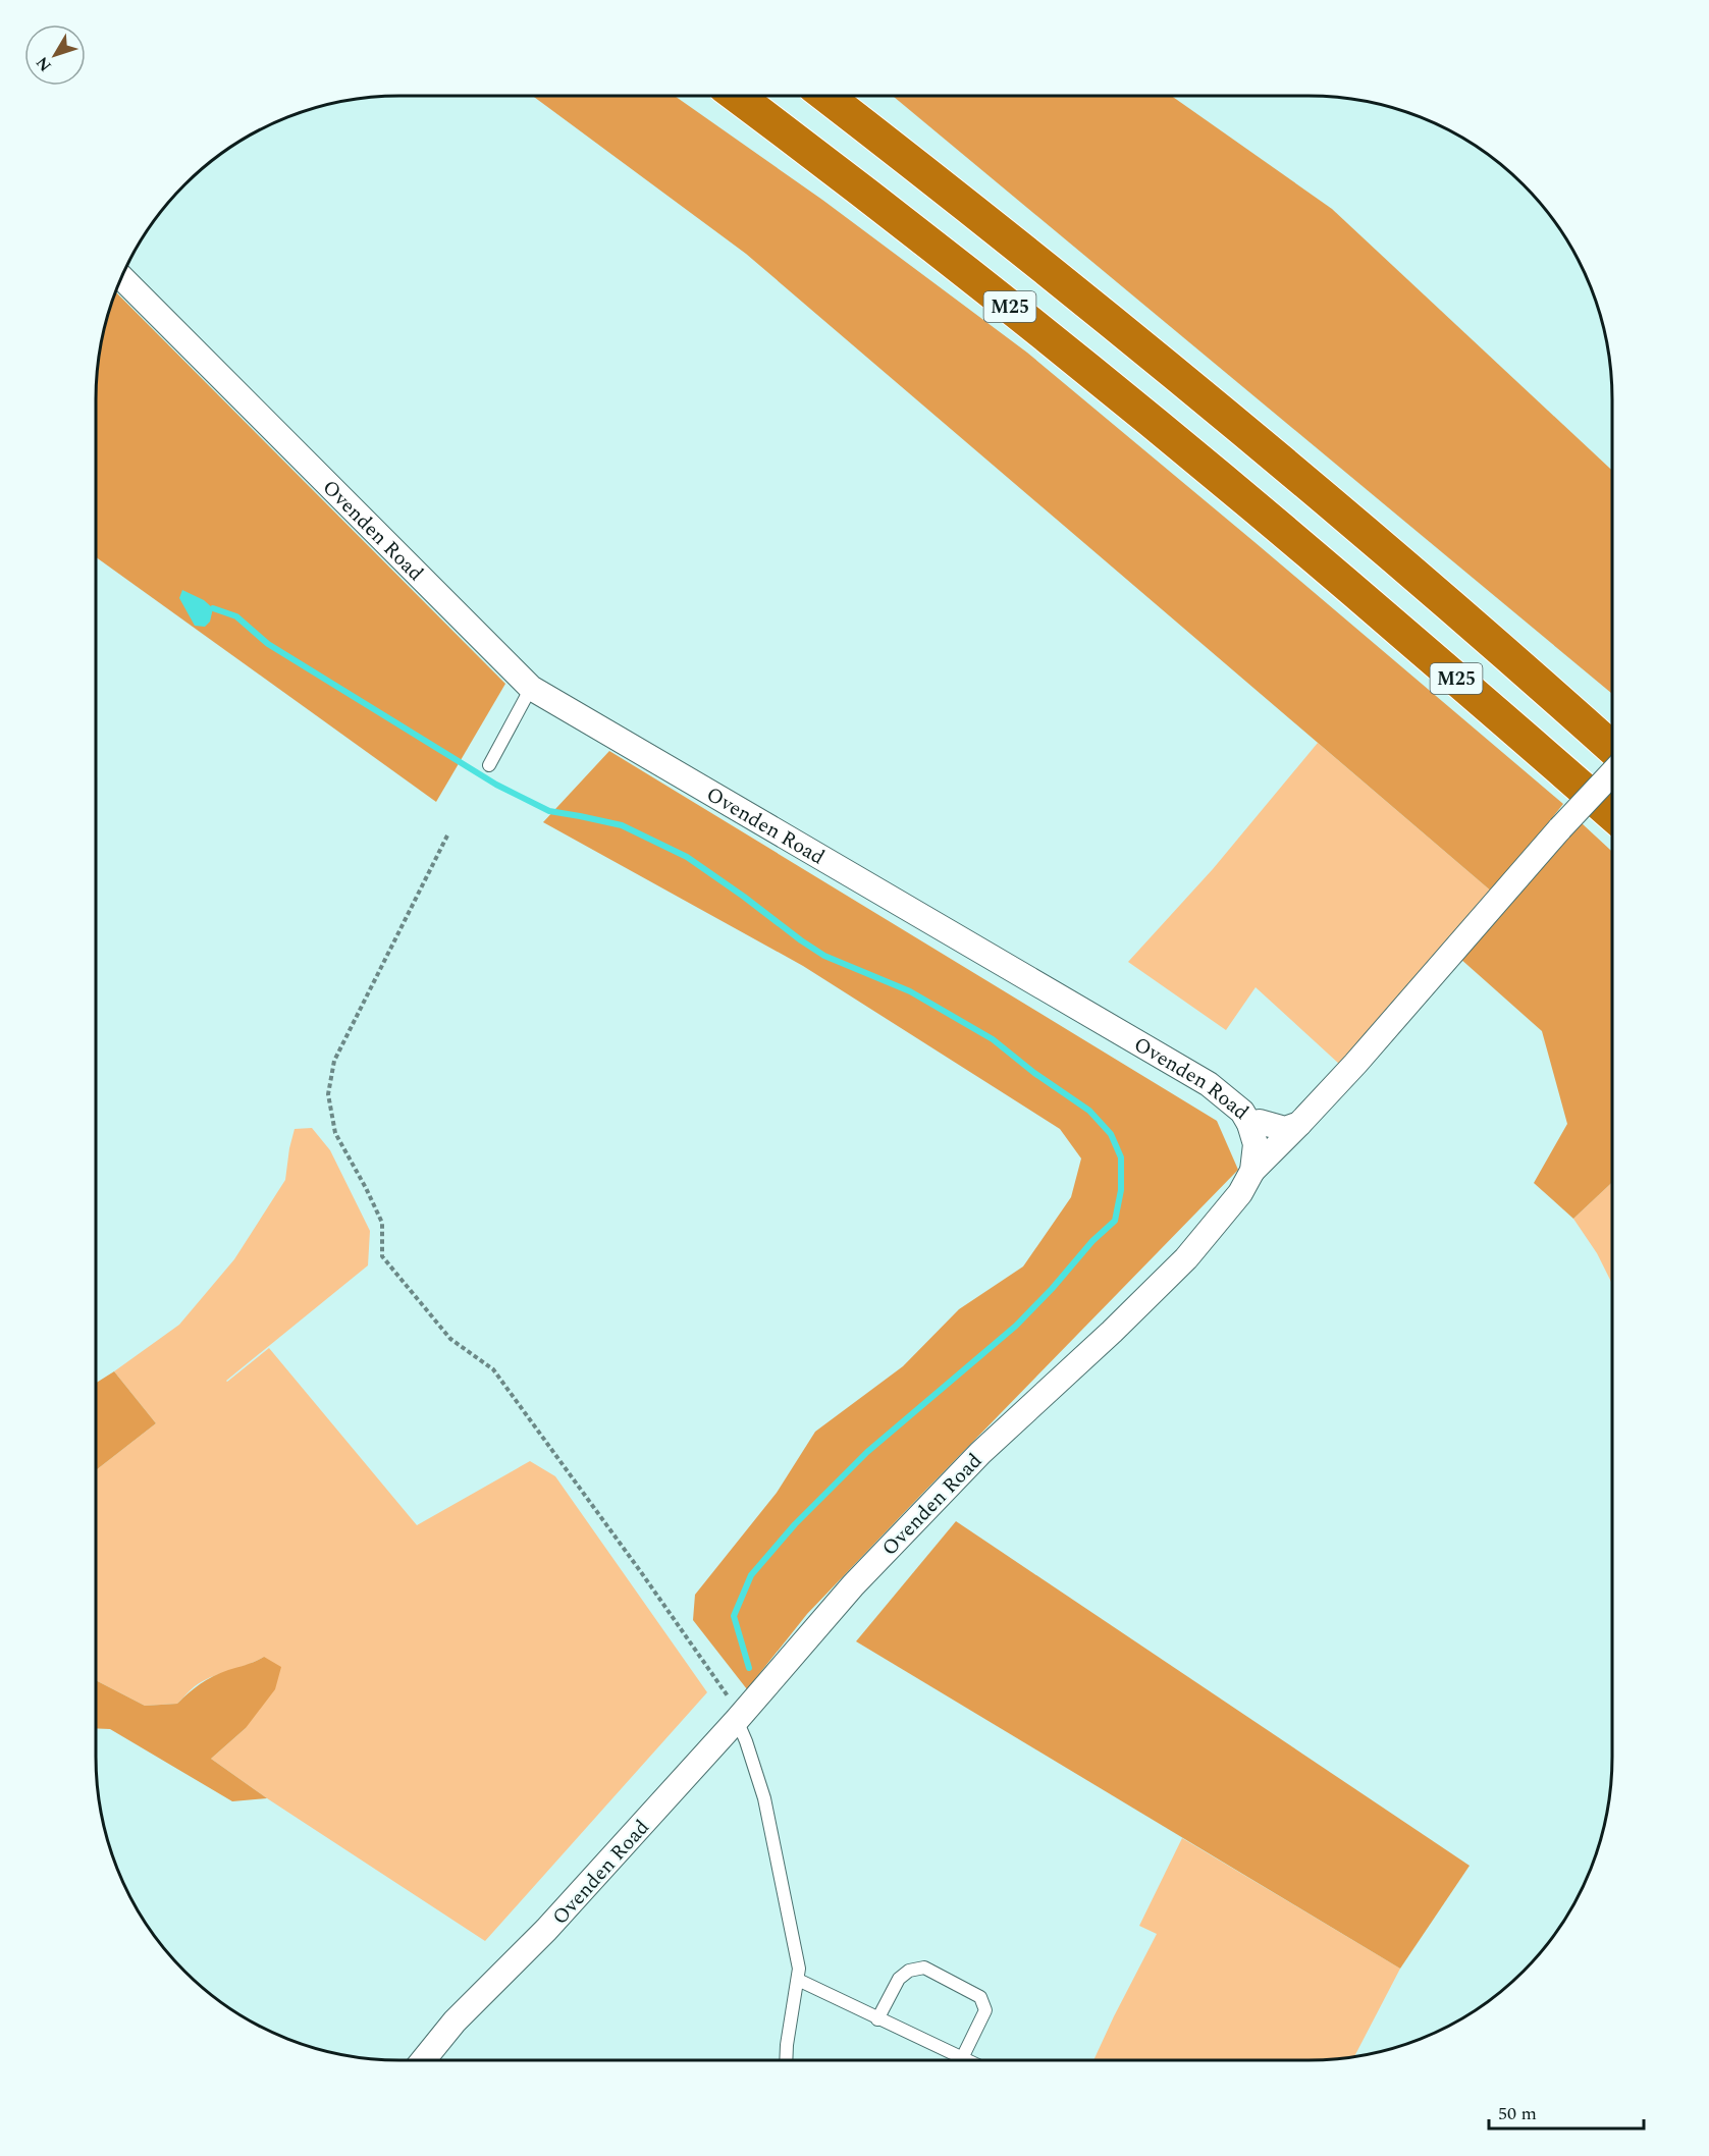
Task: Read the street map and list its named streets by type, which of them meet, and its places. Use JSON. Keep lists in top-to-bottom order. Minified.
{"streets":{"highway":["M25"],"street":["Ovenden Road"]},"scale_bar":"50 m","north":"bottom left"}
